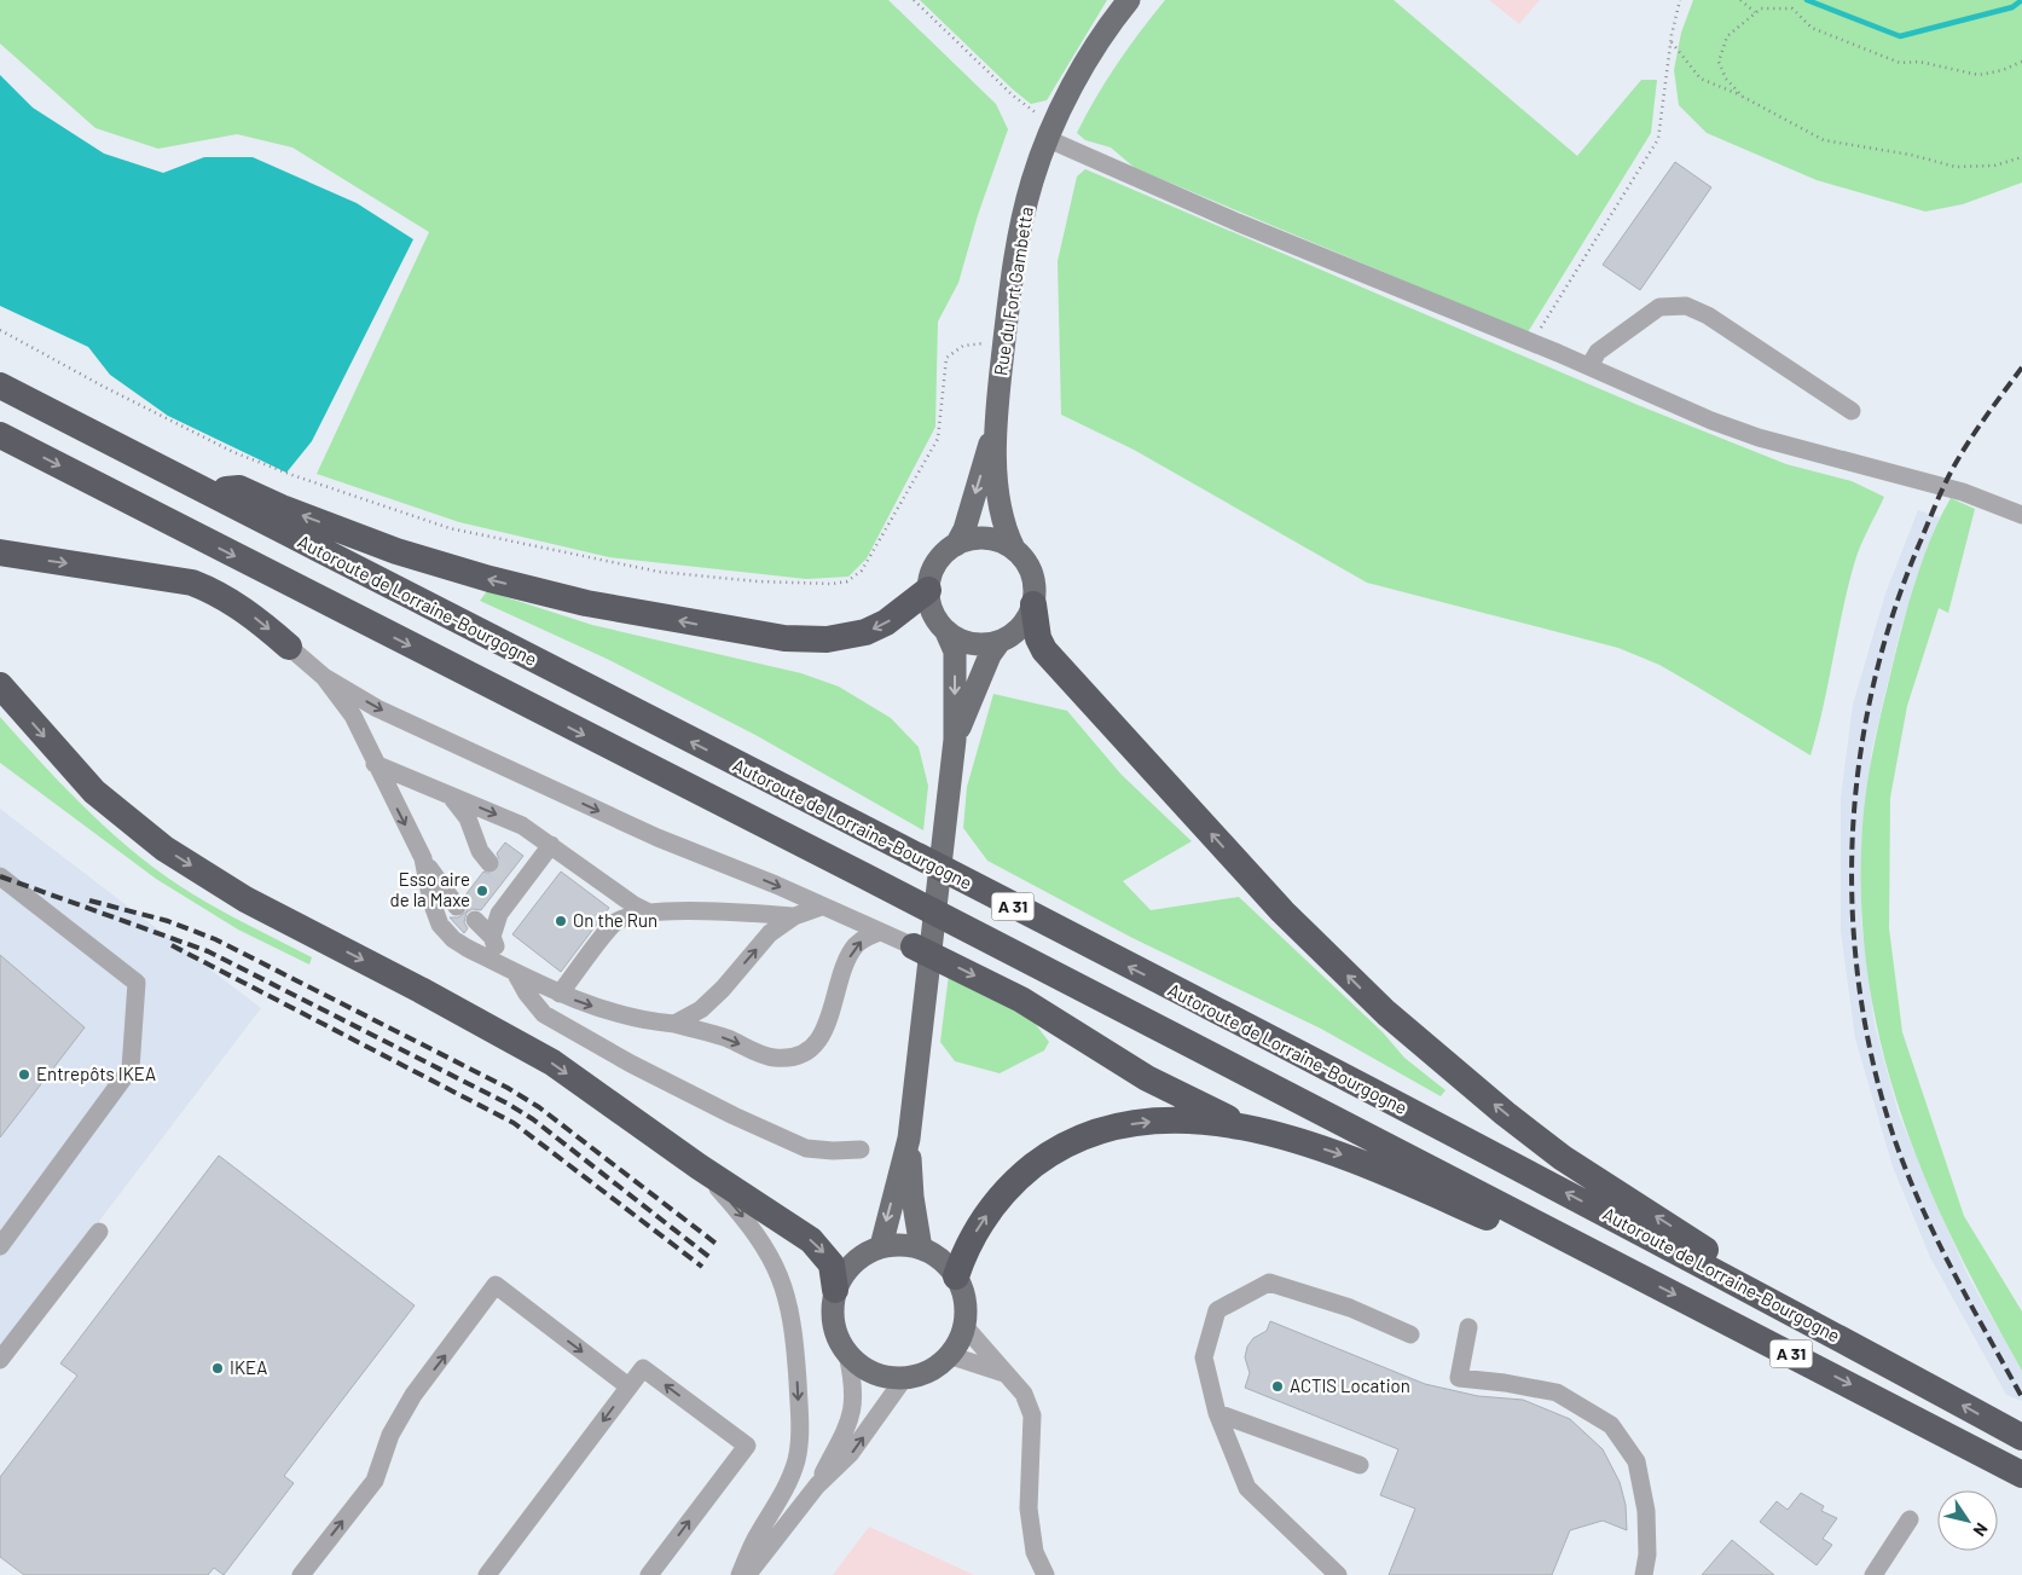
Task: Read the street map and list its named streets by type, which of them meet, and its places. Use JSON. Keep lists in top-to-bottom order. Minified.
{"streets":{"highway":["Autoroute de Lorraine-Bourgogne","A 31"],"main road":["Rue du Fort Gambetta"]},"places":["Esso aire de la Maxe","On the Run","Entrepôts IKEA","IKEA","ACTIS Location"],"north":"bottom right"}
